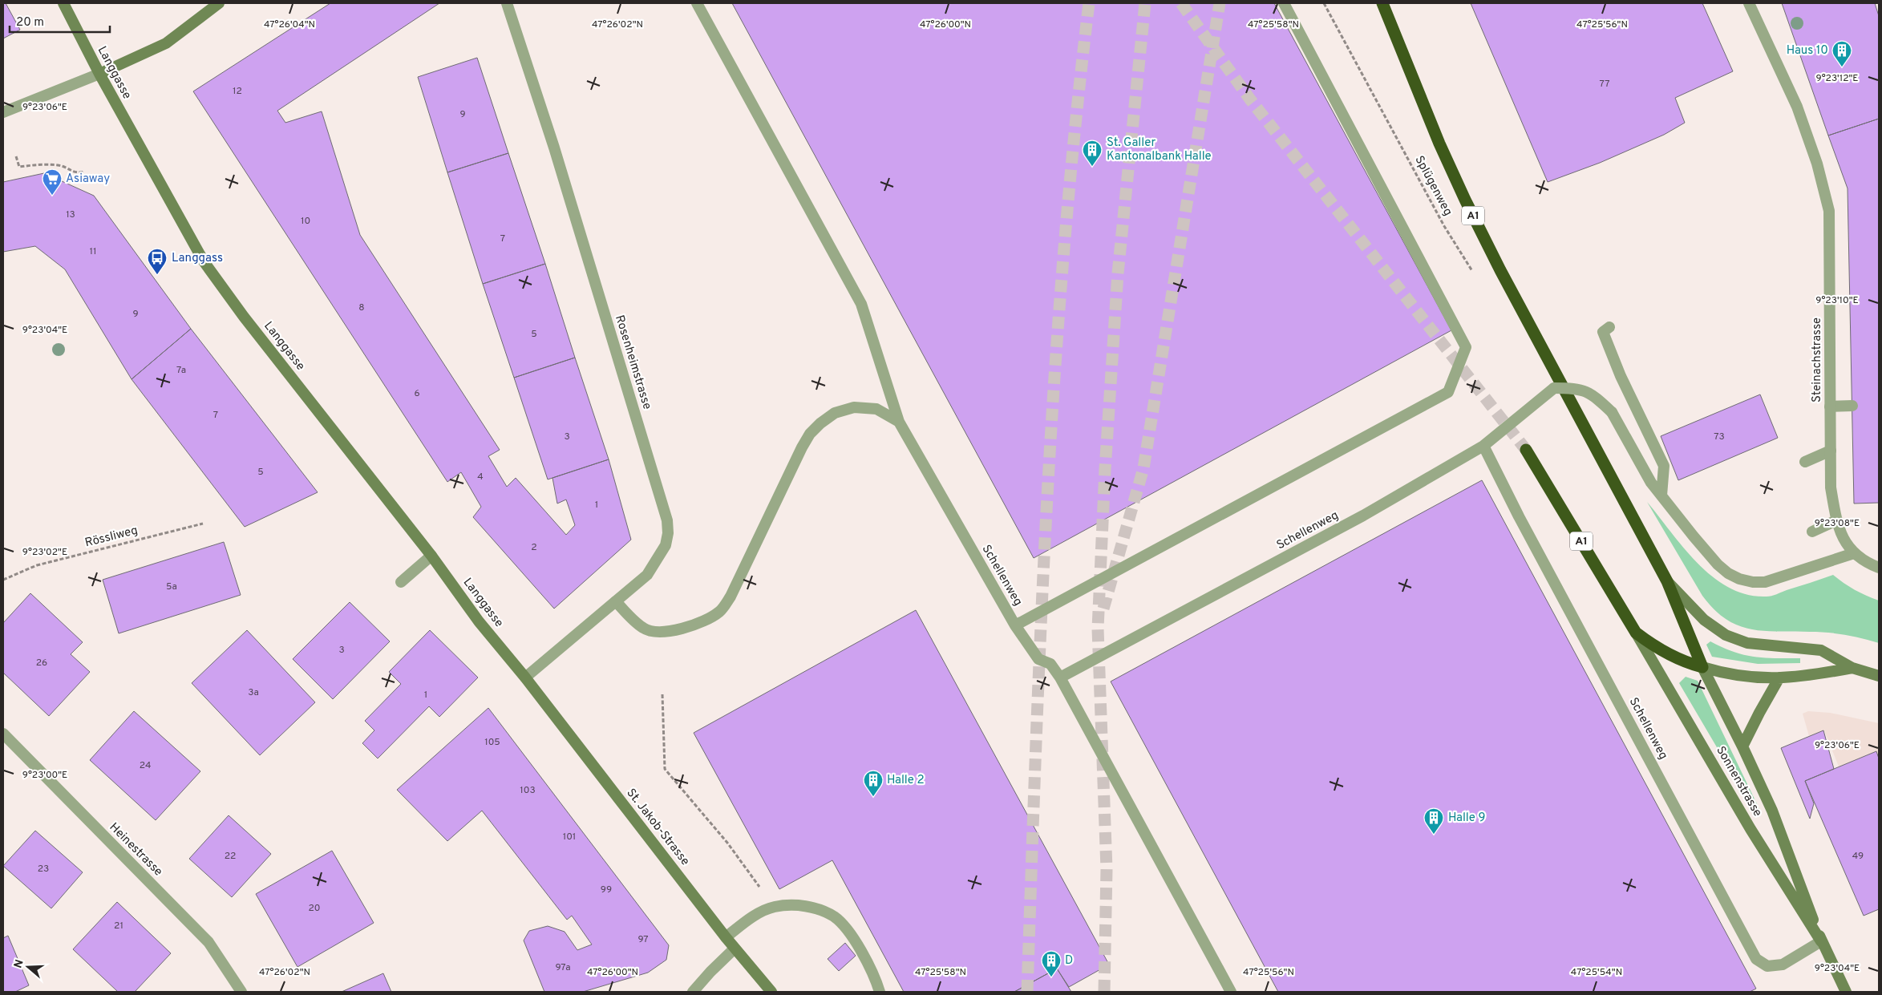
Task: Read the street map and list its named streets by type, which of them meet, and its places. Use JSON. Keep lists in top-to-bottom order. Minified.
{"streets":{"highway":["A1"],"main road":["Langgasse","Sonnenstrasse","St. Jakob-Strasse"],"street":["Steinachstrasse","Rosenheimstrasse","Schellenweg","Heinestrasse"],"path":["Splügenweg","Rössliweg"]},"crossings":[["Langgasse","Rosenheimstrasse"],["Langgasse","St. Jakob-Strasse"],["A1","Sonnenstrasse"],["Steinachstrasse","Schellenweg"],["Rosenheimstrasse","St. Jakob-Strasse"],["Schellenweg","Sonnenstrasse"]],"places":{"building":["Haus 10","St. Galler Kantonalbank Halle","Halle 2","Halle 9","D"],"supermarket":["Asiaway"],"bus stop":["Langgass"]},"house_numbers":["77","12","9","13","10","7","11","8","9","5","7a","6","7","3","73","5","4","1","2","5a","3","26","3a","1","105","24","103","101","22","49","23","99","20","21","97","97a"],"scale_bar":"20 m","north":"left","coordinates":["47°26'04\"N","47°26'02\"N","47°26'00\"N","47°25'58\"N","47°25'56\"N","9°23'12\"E","9°23'06\"E","9°23'10\"E","9°23'04\"E","9°23'08\"E","9°23'02\"E","9°23'00\"E","47°25'54\"N"]}
